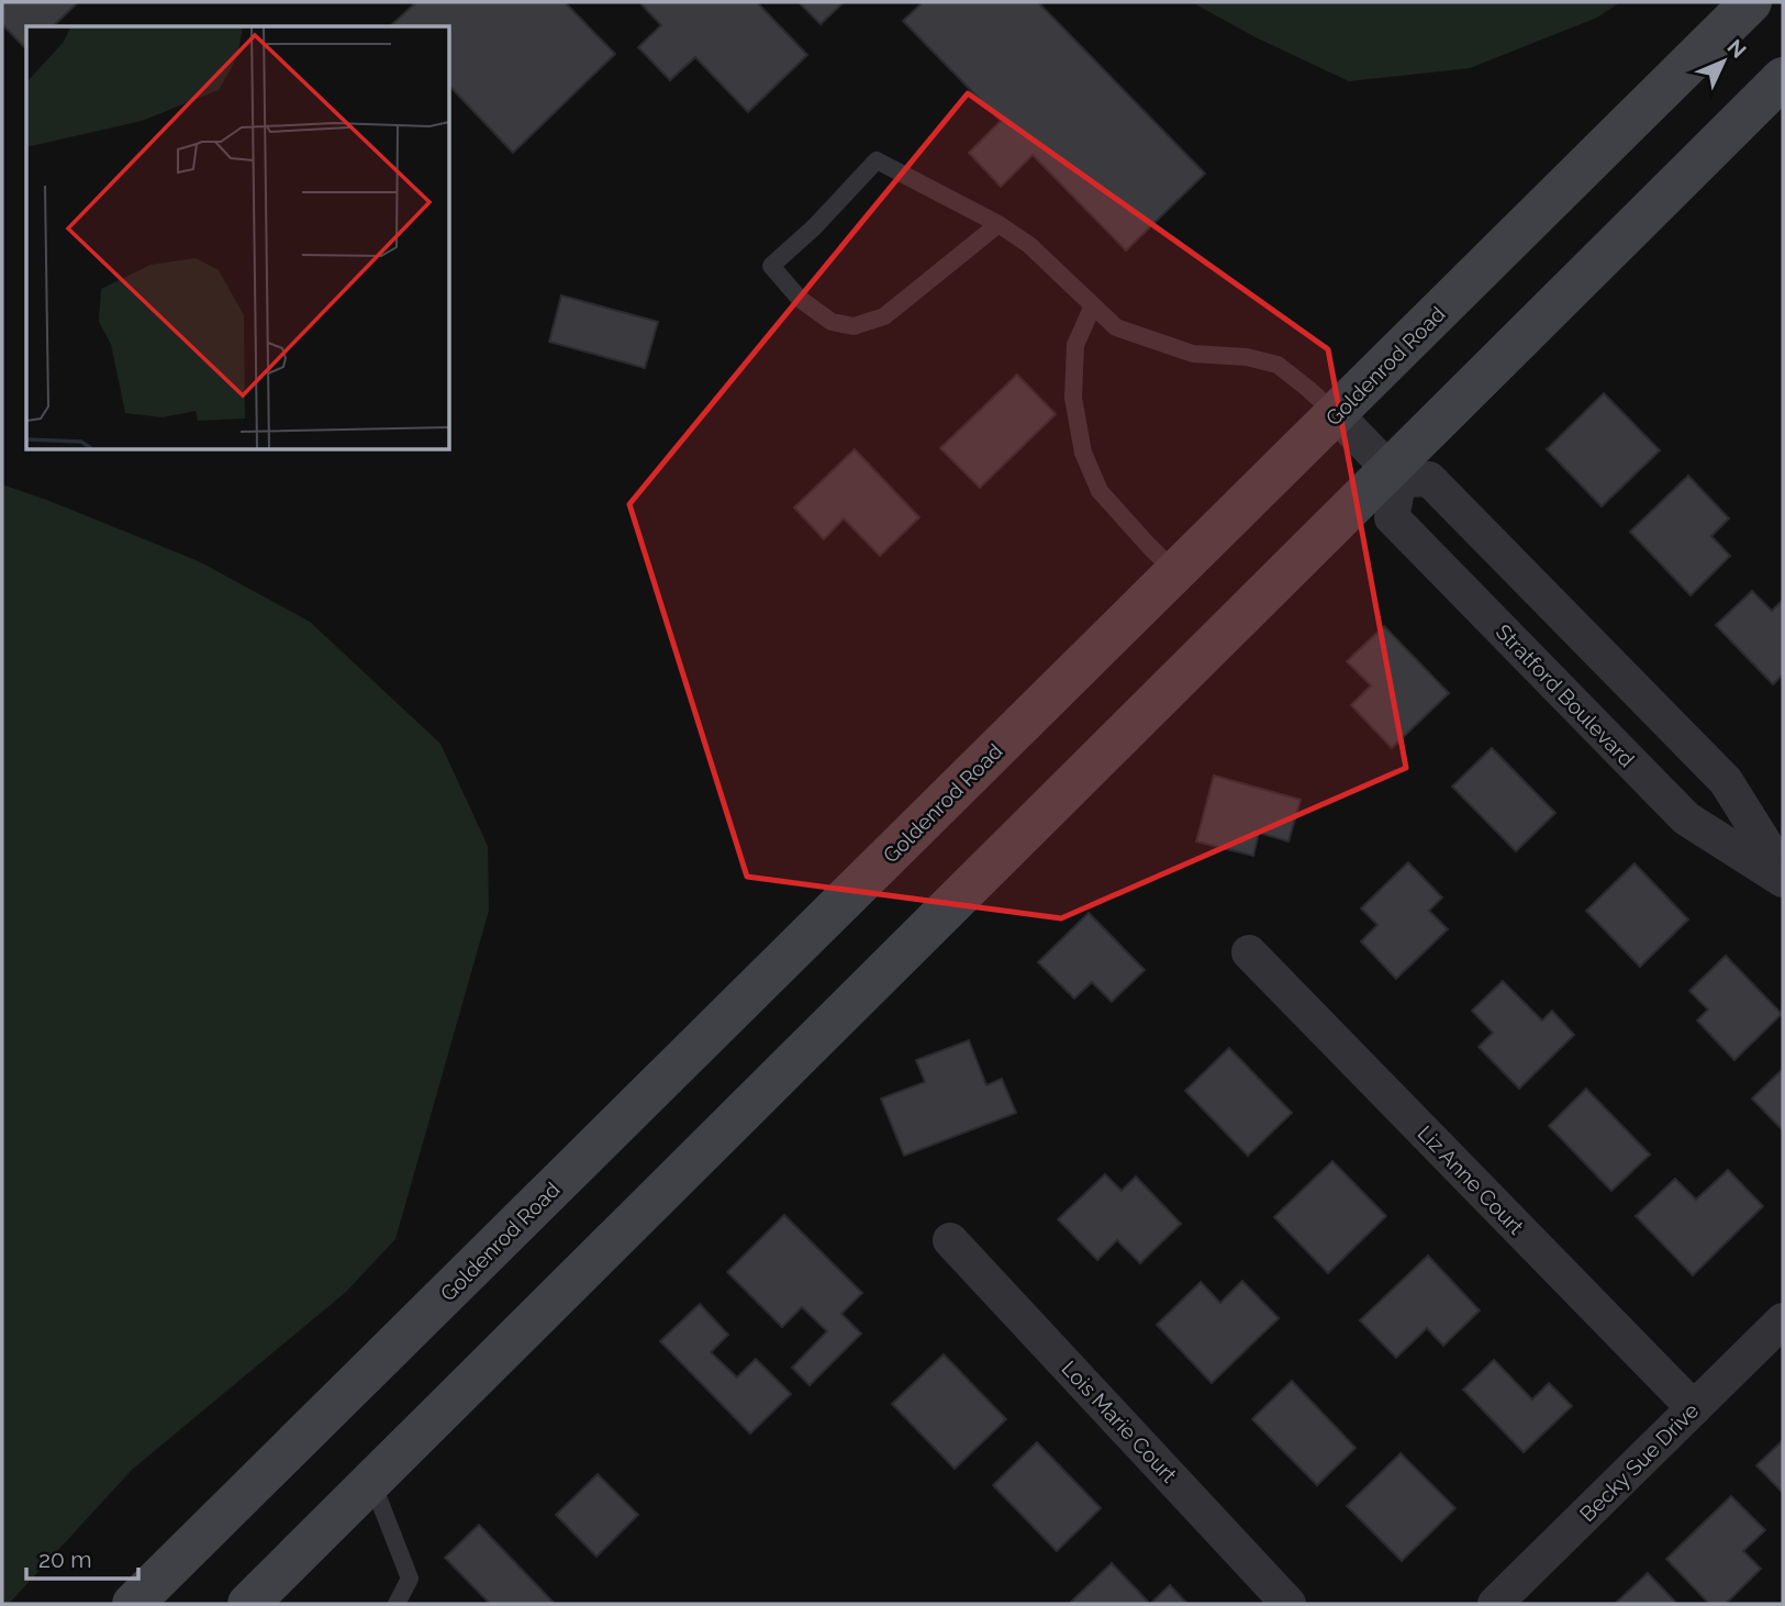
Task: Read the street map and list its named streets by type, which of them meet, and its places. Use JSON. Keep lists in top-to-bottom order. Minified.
{"streets":{"main road":["Goldenrod Road"],"street":["Stratford Boulevard","Liz Anne Court","Lois Marie Court","Becky Sue Drive"]},"crossings":[["Liz Anne Court","Becky Sue Drive"]],"scale_bar":"20 m","north":"top right"}
